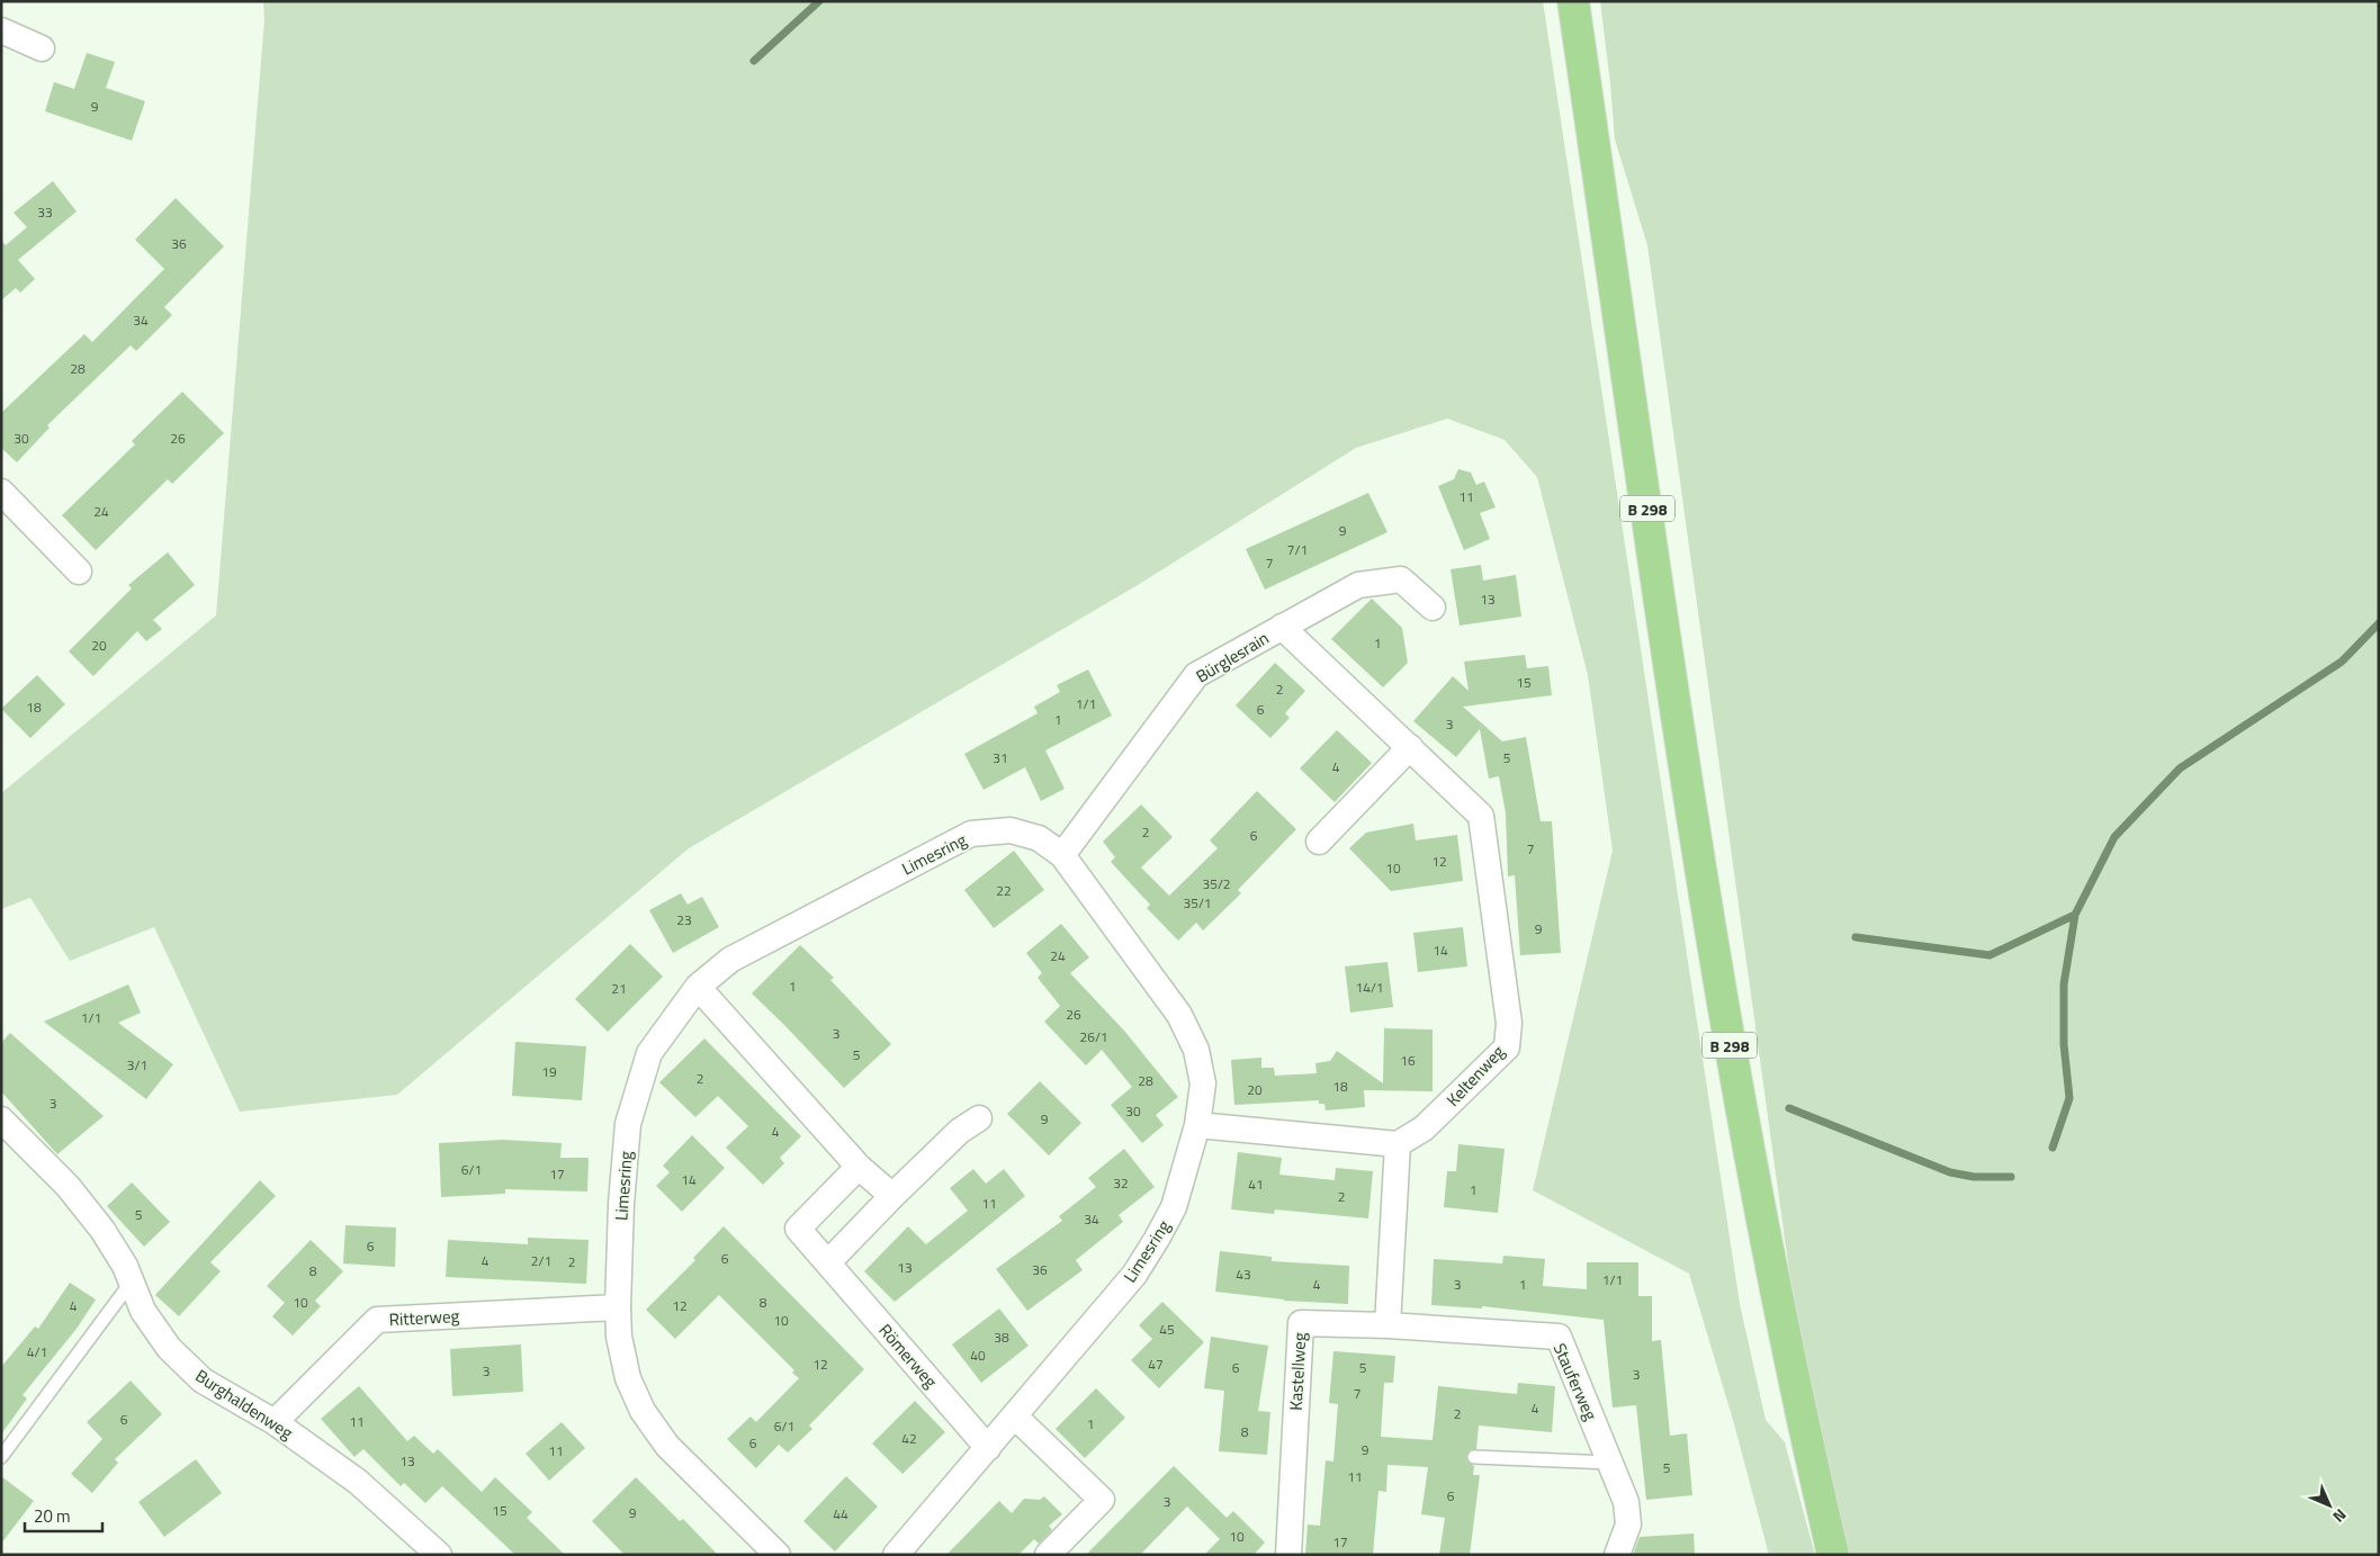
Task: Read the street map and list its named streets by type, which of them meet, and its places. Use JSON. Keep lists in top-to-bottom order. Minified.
{"streets":{"main road":["B 298"],"street":["Bürglesrain","Limesring","Keltenweg","Ritterweg","Römerweg","Kastellweg","Stauferweg","Burghaldenweg"]},"crossings":[["Bürglesrain","Limesring"],["Bürglesrain","Keltenweg"],["Limesring","Ritterweg"],["Limesring","Römerweg"],["Ritterweg","Burghaldenweg"],["Kastellweg","Stauferweg"]],"house_numbers":["9","33","36","34","28","30","26","11","24","9","7/1","7","13","1","20","15","2","1/1","18","6","1","3","31","5","4","2","6","7","12","10","35/2","22","35/1","23","9","14","24","1","14/1","21","26","1/1","3","26/1","5","16","3/1","19","2","28","18","20","3","30","9","4","6/1","17","14","32","41","1","2","11","5","34","6","6","4","2/1","2","13","36","8","43","1/1","4","3","1","10","8","4","12","10","45","38","4/1","40","12","47","6","5","3","3","7","4","2","6","11","1","6/1","8","42","6","9","11","13","5","11","6","3","15","9","44","10","17"],"scale_bar":"20 m","north":"bottom right"}
